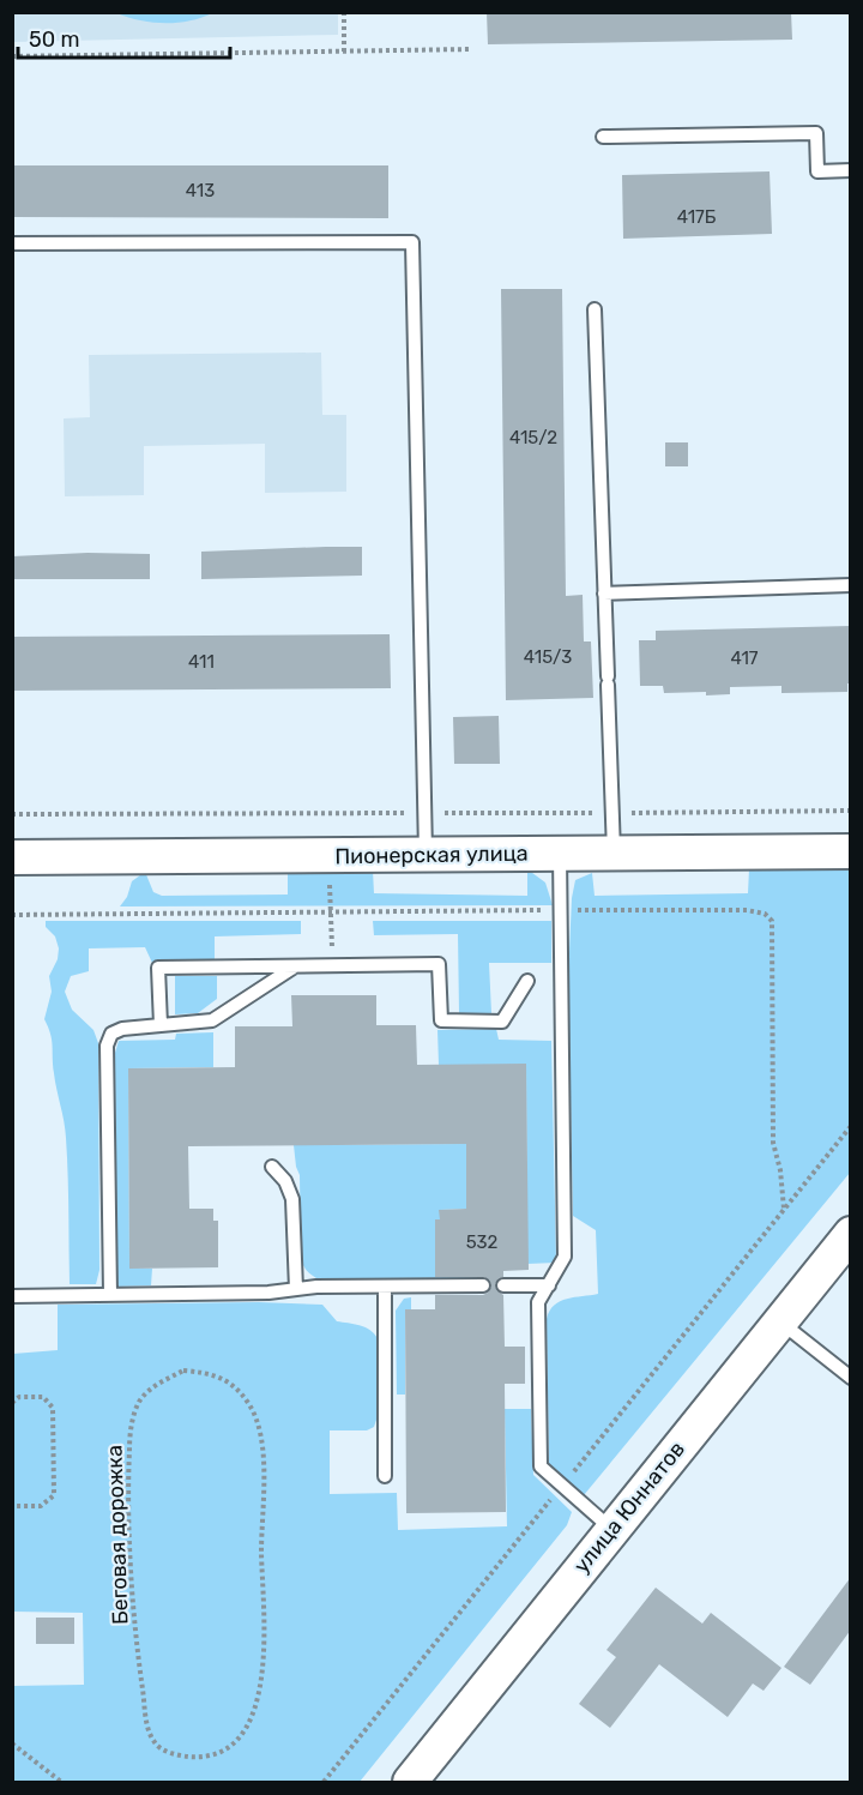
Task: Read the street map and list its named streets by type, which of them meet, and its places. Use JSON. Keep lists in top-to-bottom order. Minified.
{"streets":{"main road":["Пионерская улица","улица Юннатов"],"path":["Беговая дорожка"]},"house_numbers":["413","417Б","415/2","415/3","417","411","532"],"scale_bar":"50 m"}
